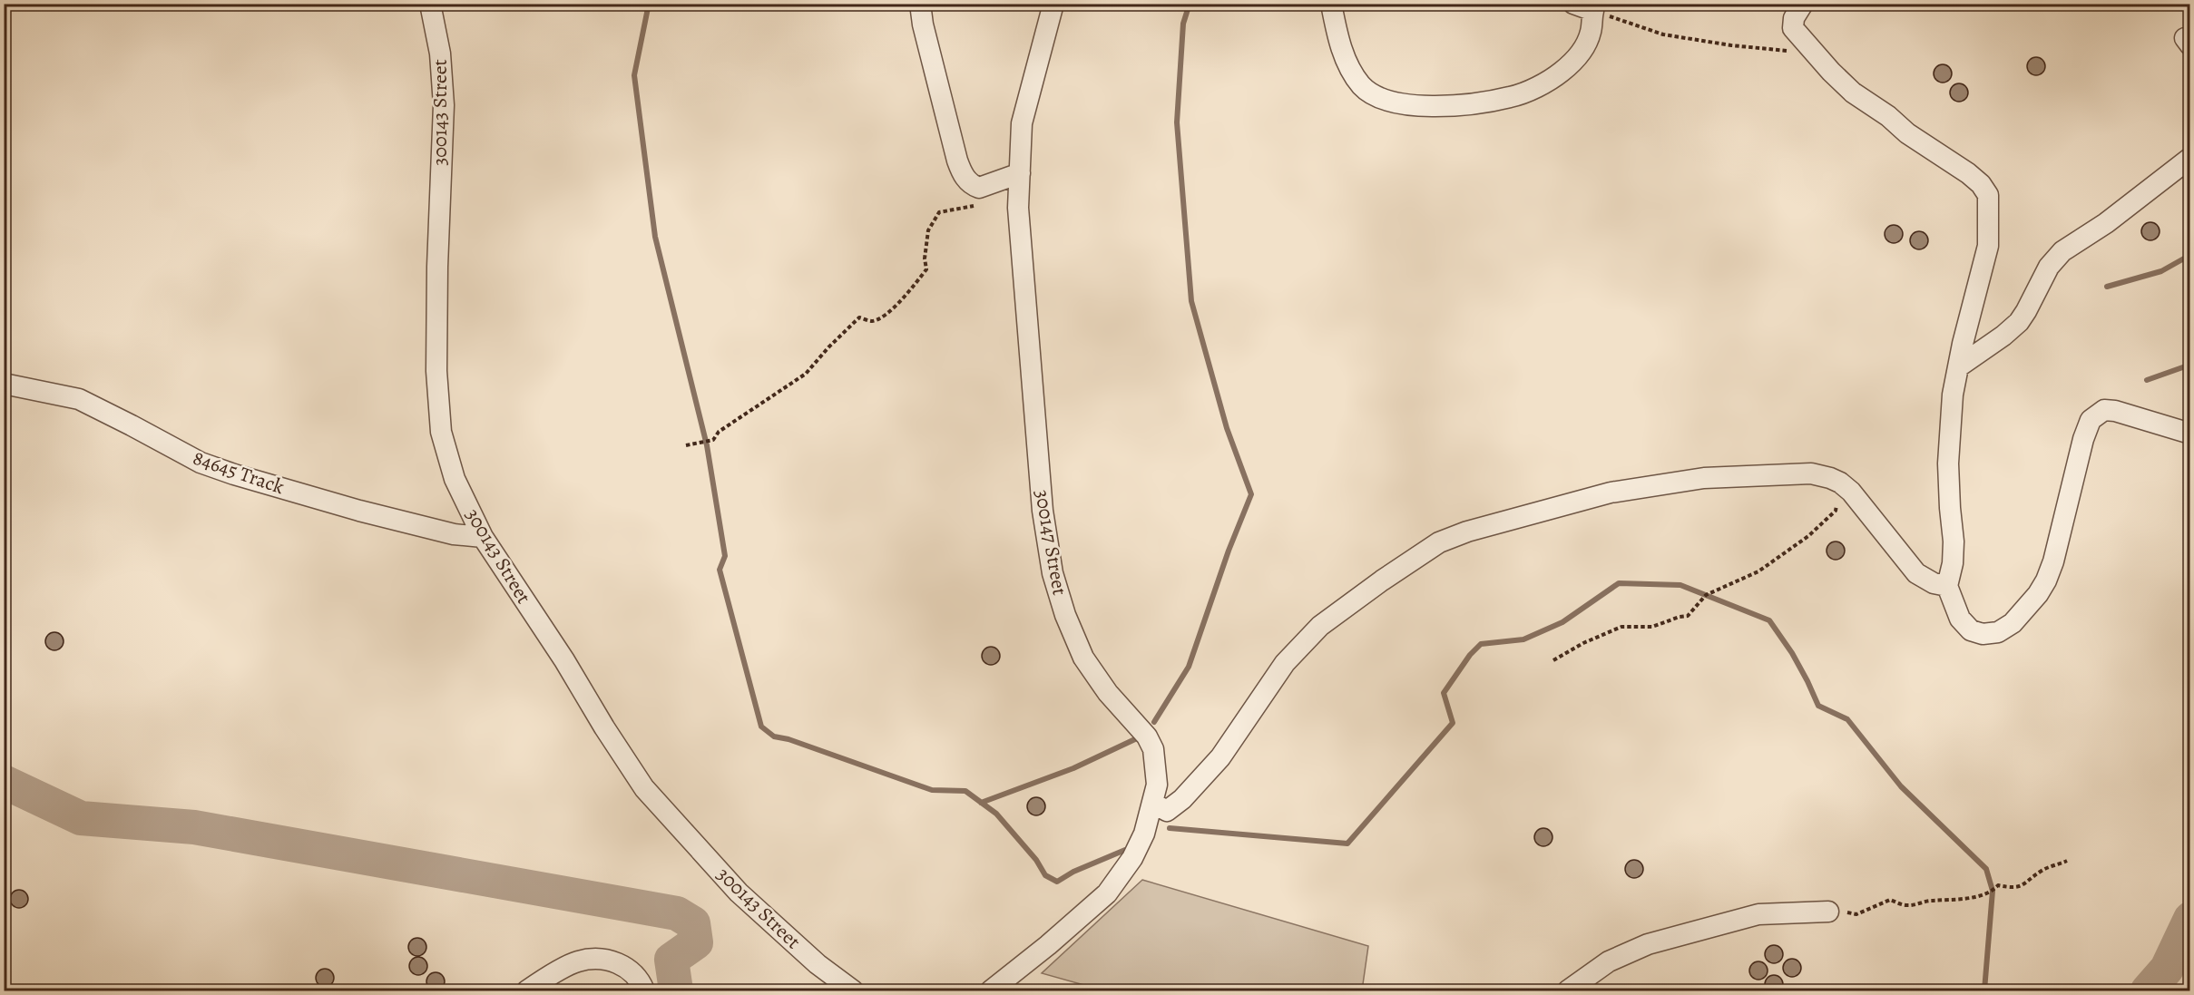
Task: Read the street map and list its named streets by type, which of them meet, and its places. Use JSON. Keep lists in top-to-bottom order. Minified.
{"streets":{"street":["300143 Street","84645 Track","300147 Street"]},"crossings":[["300143 Street","84645 Track"]]}
